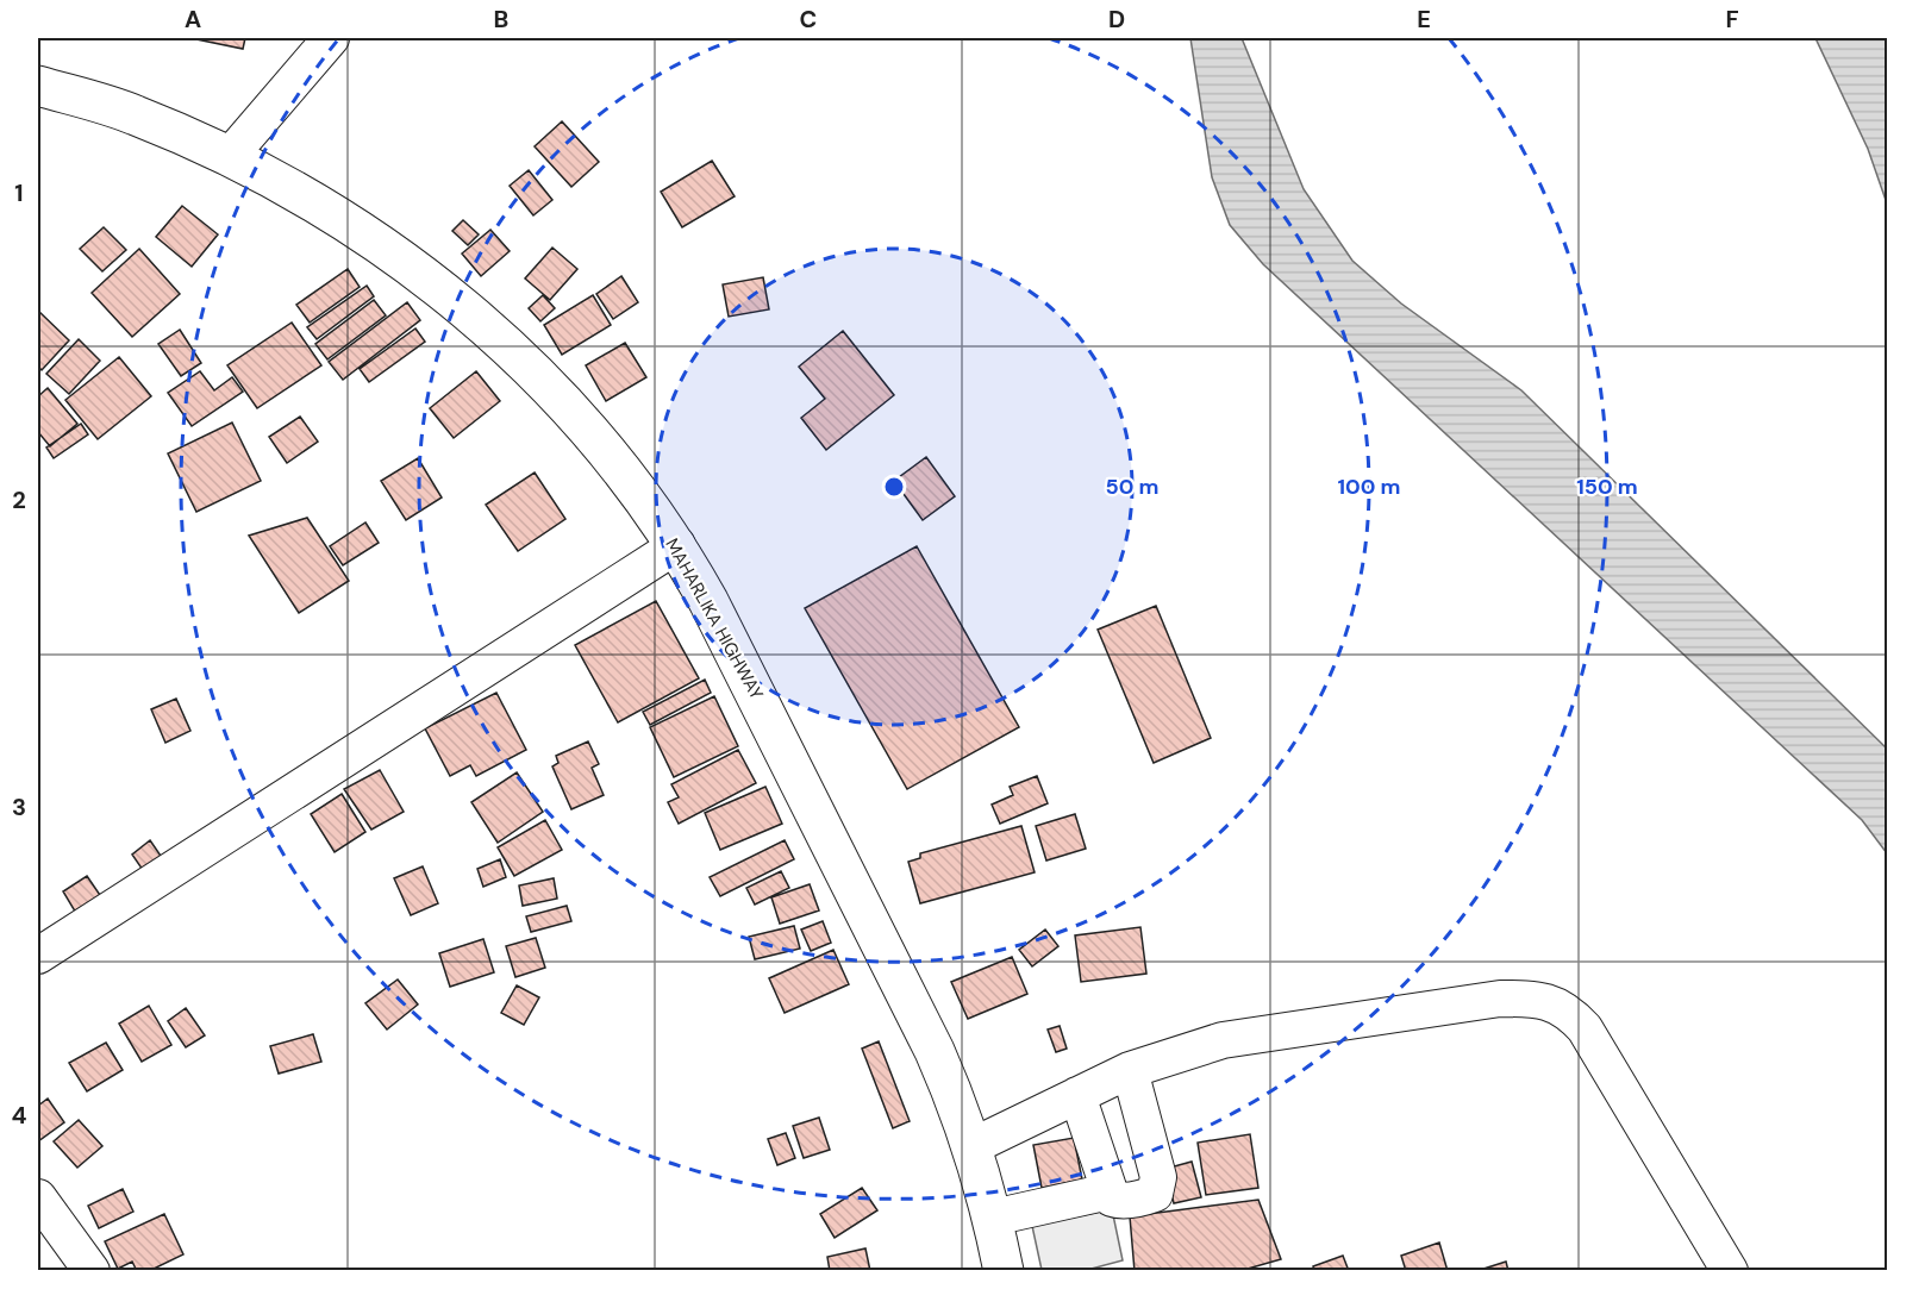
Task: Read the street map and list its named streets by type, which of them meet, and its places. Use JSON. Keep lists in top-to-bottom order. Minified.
{"streets":{"main road":["MAHARLIKA HIGHWAY"]},"grid":{"columns":["A","B","C","D","E","F"],"rows":["1","2","3","4"]},"rings":["50 m","100 m","150 m"]}
